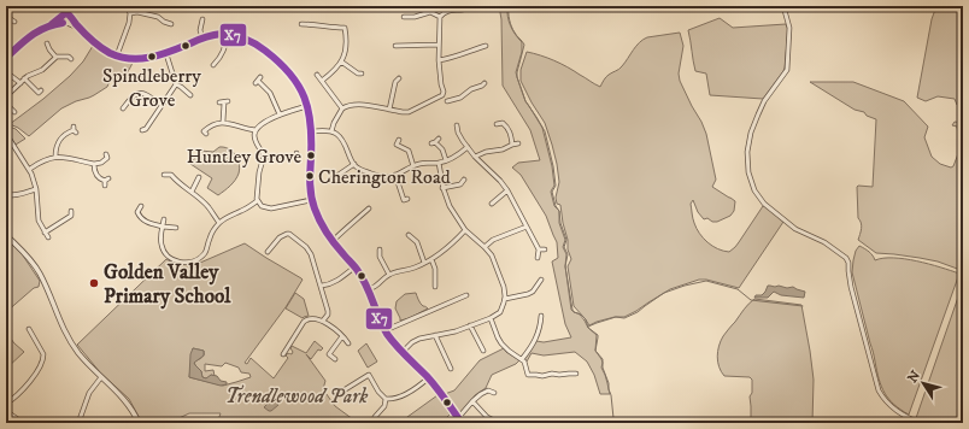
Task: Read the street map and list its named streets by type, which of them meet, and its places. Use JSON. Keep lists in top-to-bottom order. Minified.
{"parks":["Trendlewood Park"],"places":["Spindleberry Grove","Huntley Grove","Cherington Road","Golden Valley Primary School"],"lines":["transit line X7"],"north":"top left"}
